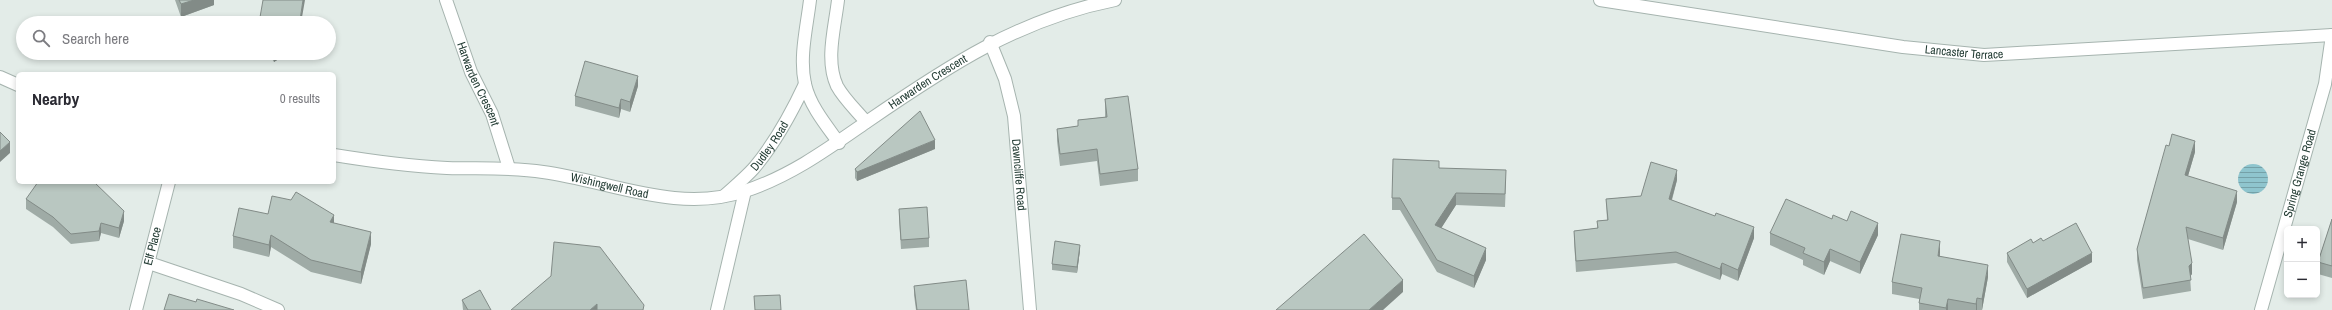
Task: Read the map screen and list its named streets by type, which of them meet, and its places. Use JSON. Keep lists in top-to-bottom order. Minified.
{"streets":{"street":["Lancaster Terrace","Harwarden Crescent","Dudley Road","Spring Grange Road","Dawncliffe Road","Wishingwell Road","Elf Place"]},"crossings":[["Lancaster Terrace","Spring Grange Road"],["Harwarden Crescent","Dawncliffe Road"],["Harwarden Crescent","Wishingwell Road"],["Dudley Road","Wishingwell Road"]],"page":{"search":"Search here","heading":["Nearby","0 results"],"map_buttons":["+","−"]}}
